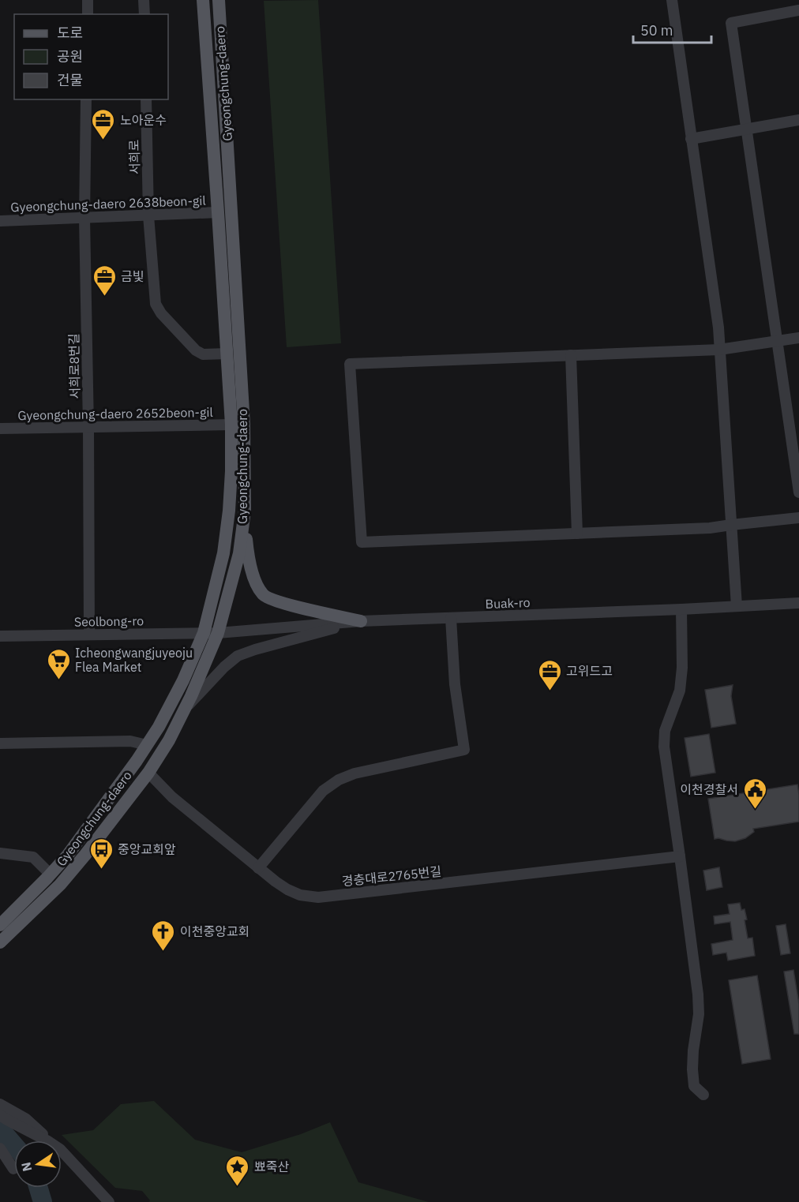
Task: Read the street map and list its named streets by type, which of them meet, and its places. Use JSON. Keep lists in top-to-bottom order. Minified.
{"streets":{"main road":["Gyeongchung-daero"],"street":["서희로","Gyeongchung-daero 2638beon-gil","서희로8번길","Gyeongchung-daero 2652beon-gil","Buak-ro","Seolbong-ro","경충대로2765번길"]},"crossings":[["Gyeongchung-daero","서희로"],["Gyeongchung-daero","Gyeongchung-daero 2638beon-gil"],["Gyeongchung-daero","Gyeongchung-daero 2652beon-gil"],["Gyeongchung-daero","Buak-ro"],["Gyeongchung-daero","Seolbong-ro"],["Gyeongchung-daero","경충대로2765번길"],["서희로","Gyeongchung-daero 2638beon-gil"],["Gyeongchung-daero 2638beon-gil","서희로8번길"],["서희로8번길","Gyeongchung-daero 2652beon-gil"],["서희로8번길","Seolbong-ro"],["Buak-ro","Seolbong-ro"]],"places":{"office":["노아운수","금빛","고위드고"],"supermarket":["Icheongwangjuyeoju Flea Market"],"public building":["이천경찰서"],"bus stop":["중앙교회앞"],"church":["이천중앙교회"],"place":["뾰죽산"]},"legend":["도로","공원","건물"],"scale_bar":"50 m","north":"left"}
